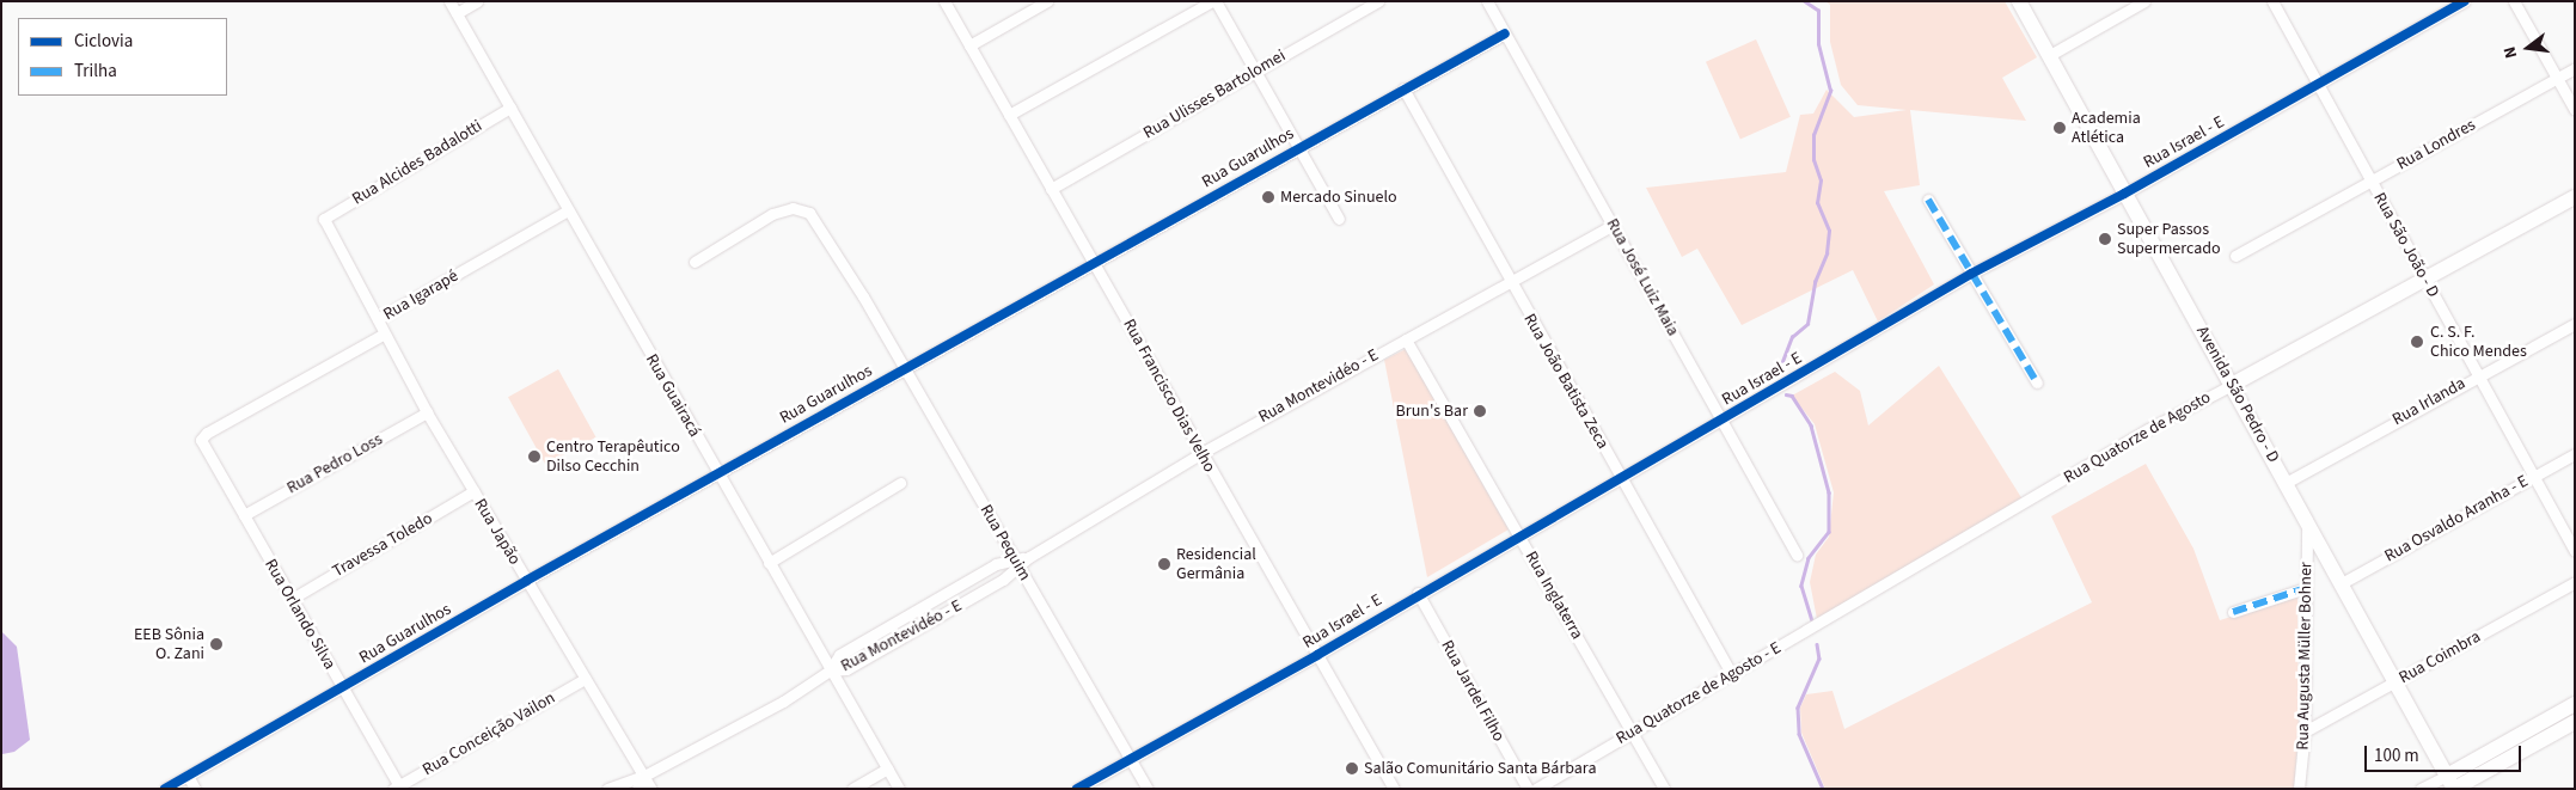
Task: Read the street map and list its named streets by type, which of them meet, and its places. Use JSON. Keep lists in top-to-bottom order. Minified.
{"streets":{"street":["Rua Ulisses Bartolomei","Rua Israel - E","Rua Londres","Rua Guarulhos","Rua Alcides Badalotti","Rua São João - D","Rua José Luiz Maia","Rua Igarapé","Rua João Batista Zeca","Rua Montevidéo - E","Avenida São Pedro - D","Rua Guairacá","Rua Francisco Dias Velho","Rua Irlanda","Rua Quatorze de Agosto","Rua Pedro Loss","Rua Osvaldo Aranha - E","Rua Japão","Rua Pequim","Travessa Toledo","Rua Inglaterra","Rua Orlando Silva","Rua Augusta Müller Bohner","Rua Coimbra","Rua Jardel Filho","Rua Quatorze de Agosto - E","Rua Conceição Vailon"]},"crossings":[["Rua Ulisses Bartolomei","Rua Francisco Dias Velho"],["Rua Israel - E","Rua São João - D"],["Rua Israel - E","Rua José Luiz Maia"],["Rua Israel - E","Rua João Batista Zeca"],["Rua Israel - E","Avenida São Pedro - D"],["Rua Israel - E","Rua Francisco Dias Velho"],["Rua Israel - E","Rua Pequim"],["Rua Israel - E","Rua Inglaterra"],["Rua Israel - E","Rua Jardel Filho"],["Rua Londres","Rua São João - D"],["Rua Guarulhos","Rua José Luiz Maia"],["Rua Guarulhos","Rua João Batista Zeca"],["Rua Guarulhos","Rua Guairacá"],["Rua Guarulhos","Rua Francisco Dias Velho"],["Rua Guarulhos","Rua Japão"],["Rua Guarulhos","Rua Pequim"],["Rua Guarulhos","Rua Orlando Silva"],["Rua Alcides Badalotti","Rua Igarapé"],["Rua Alcides Badalotti","Rua Guairacá"],["Rua São João - D","Rua Irlanda"],["Rua São João - D","Rua Quatorze de Agosto"],["Rua São João - D","Rua Osvaldo Aranha - E"],["Rua José Luiz Maia","Rua Montevidéo - E"],["Rua Igarapé","Rua Guairacá"],["Rua Igarapé","Rua Japão"],["Rua Igarapé","Rua Orlando Silva"],["Rua João Batista Zeca","Rua Montevidéo - E"],["Rua João Batista Zeca","Rua Quatorze de Agosto - E"],["Rua Montevidéo - E","Rua Guairacá"],["Rua Montevidéo - E","Rua Francisco Dias Velho"],["Rua Montevidéo - E","Rua Japão"],["Rua Montevidéo - E","Rua Pequim"],["Rua Montevidéo - E","Rua Inglaterra"],["Avenida São Pedro - D","Rua Irlanda"],["Avenida São Pedro - D","Rua Quatorze de Agosto"],["Avenida São Pedro - D","Rua Osvaldo Aranha - E"],["Avenida São Pedro - D","Rua Augusta Müller Bohner"],["Avenida São Pedro - D","Rua Coimbra"],["Rua Quatorze de Agosto","Rua Quatorze de Agosto - E"],["Rua Pedro Loss","Rua Japão"],["Rua Pedro Loss","Rua Orlando Silva"],["Rua Japão","Travessa Toledo"],["Rua Japão","Rua Conceição Vailon"],["Travessa Toledo","Rua Orlando Silva"],["Rua Inglaterra","Rua Quatorze de Agosto - E"],["Rua Orlando Silva","Rua Conceição Vailon"],["Rua Augusta Müller Bohner","Rua Coimbra"]],"places":["Academia Atlética","Mercado Sinuelo","Super Passos Supermercado","C. S. F. Chico Mendes","Brun's Bar","Centro Terapêutico Dilso Cecchin","Residencial Germânia","EEB Sônia O. Zani","Salão Comunitário Santa Bárbara"],"legend":["Ciclovia","Trilha"],"scale_bar":"100 m","north":"left"}
